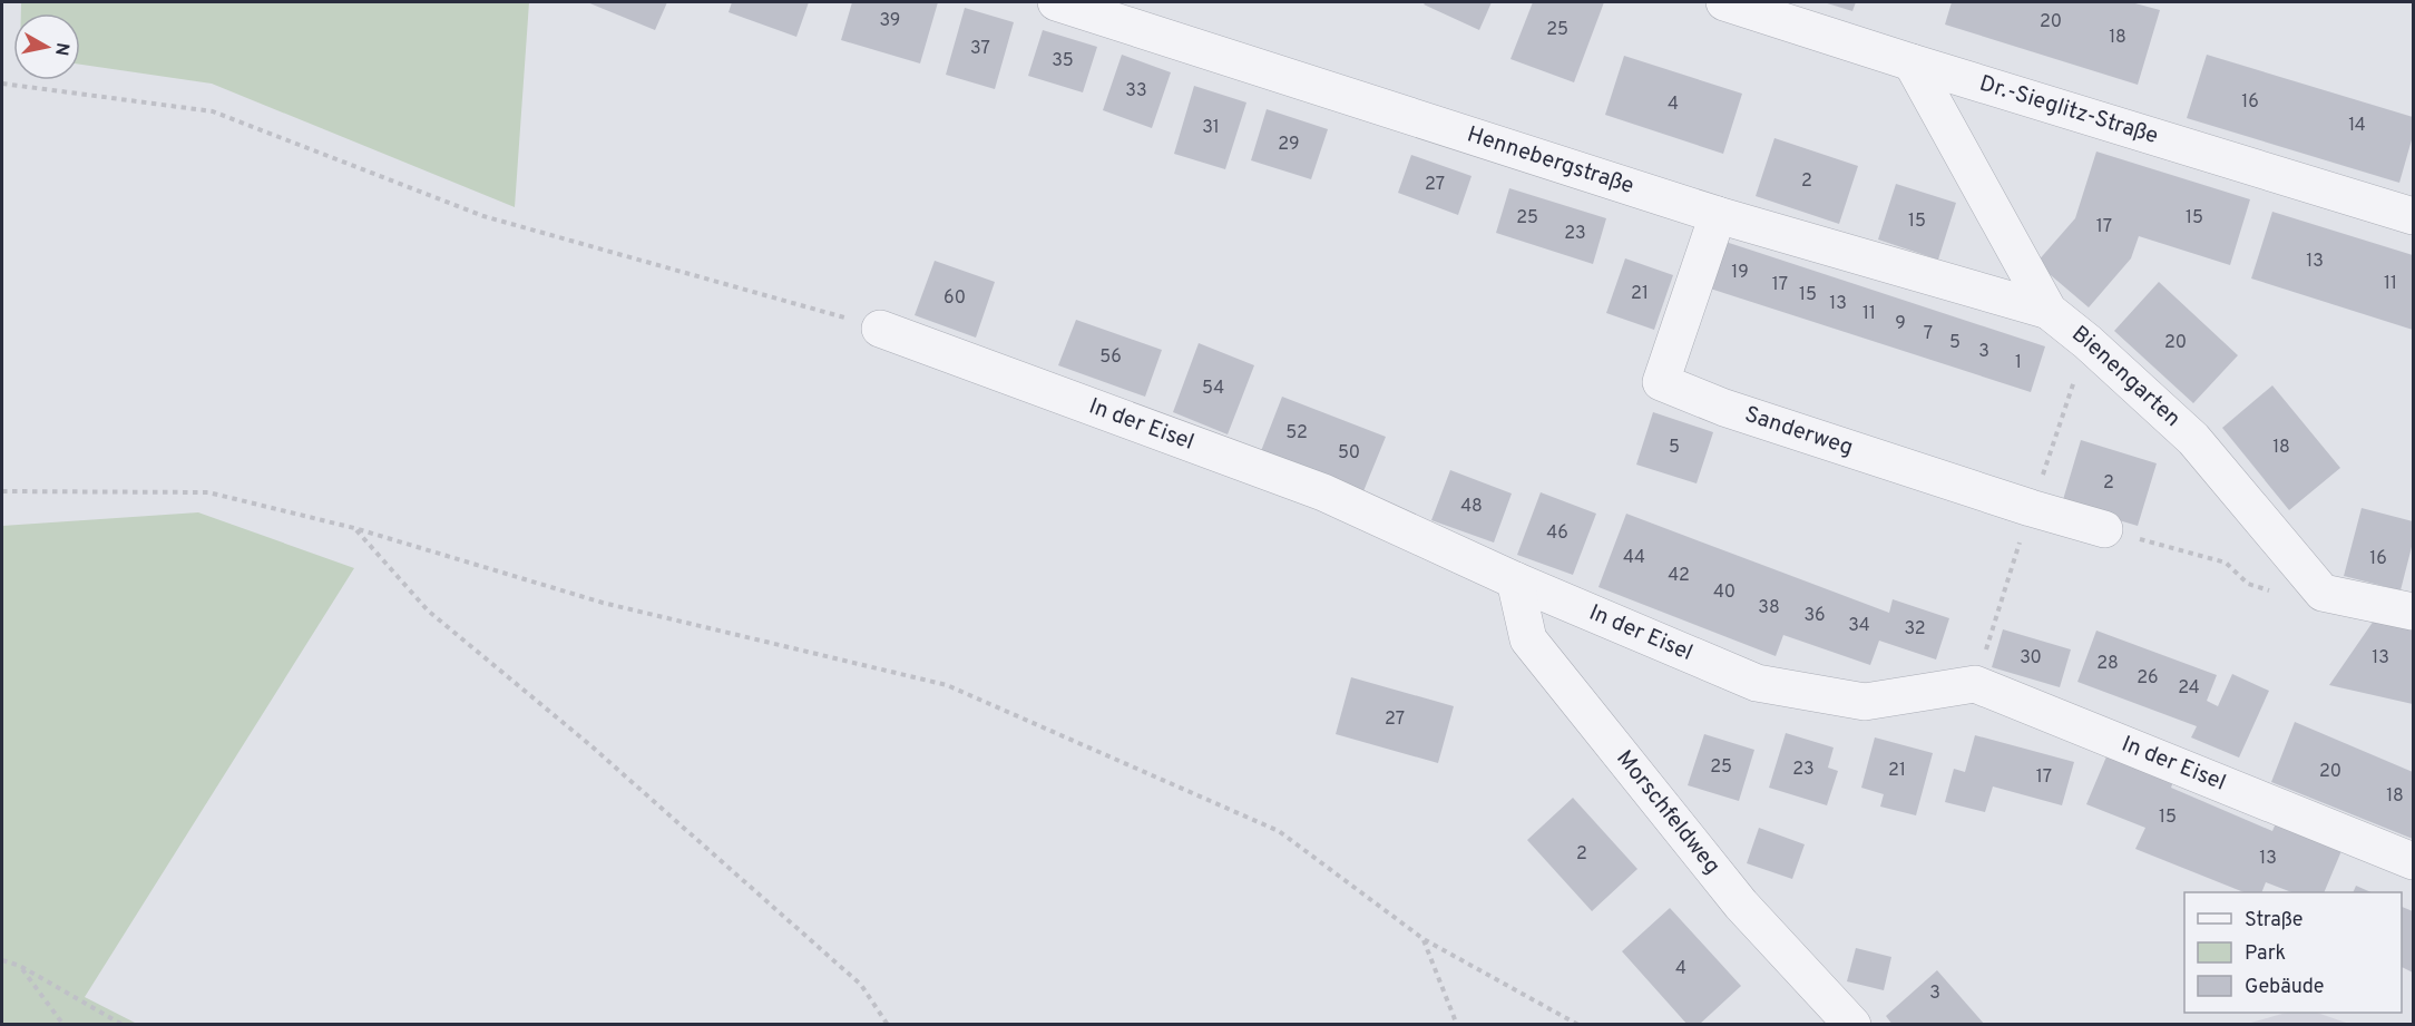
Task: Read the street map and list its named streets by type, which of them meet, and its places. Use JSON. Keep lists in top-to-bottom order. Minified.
{"streets":{"street":["Dr.-Sieglitz-Straße","Hennebergstraße","Bienengarten","In der Eisel","Sanderweg","Morschfeldweg"]},"crossings":[["Dr.-Sieglitz-Straße","Bienengarten"],["Hennebergstraße","Bienengarten"],["Hennebergstraße","Sanderweg"],["In der Eisel","Morschfeldweg"]],"house_numbers":["39","20","25","18","37","35","33","16","4","14","31","29","2","27","25","15","15","17","23","13","19","11","17","21","15","60","13","11","9","7","5","20","3","56","1","54","52","5","18","50","2","48","46","44","16","42","40","38","36","34","32","30","13","28","26","24","27","25","23","21","20","17","18","15","2","13","4","3"],"legend":["Straße","Park","Gebäude"],"north":"right"}
